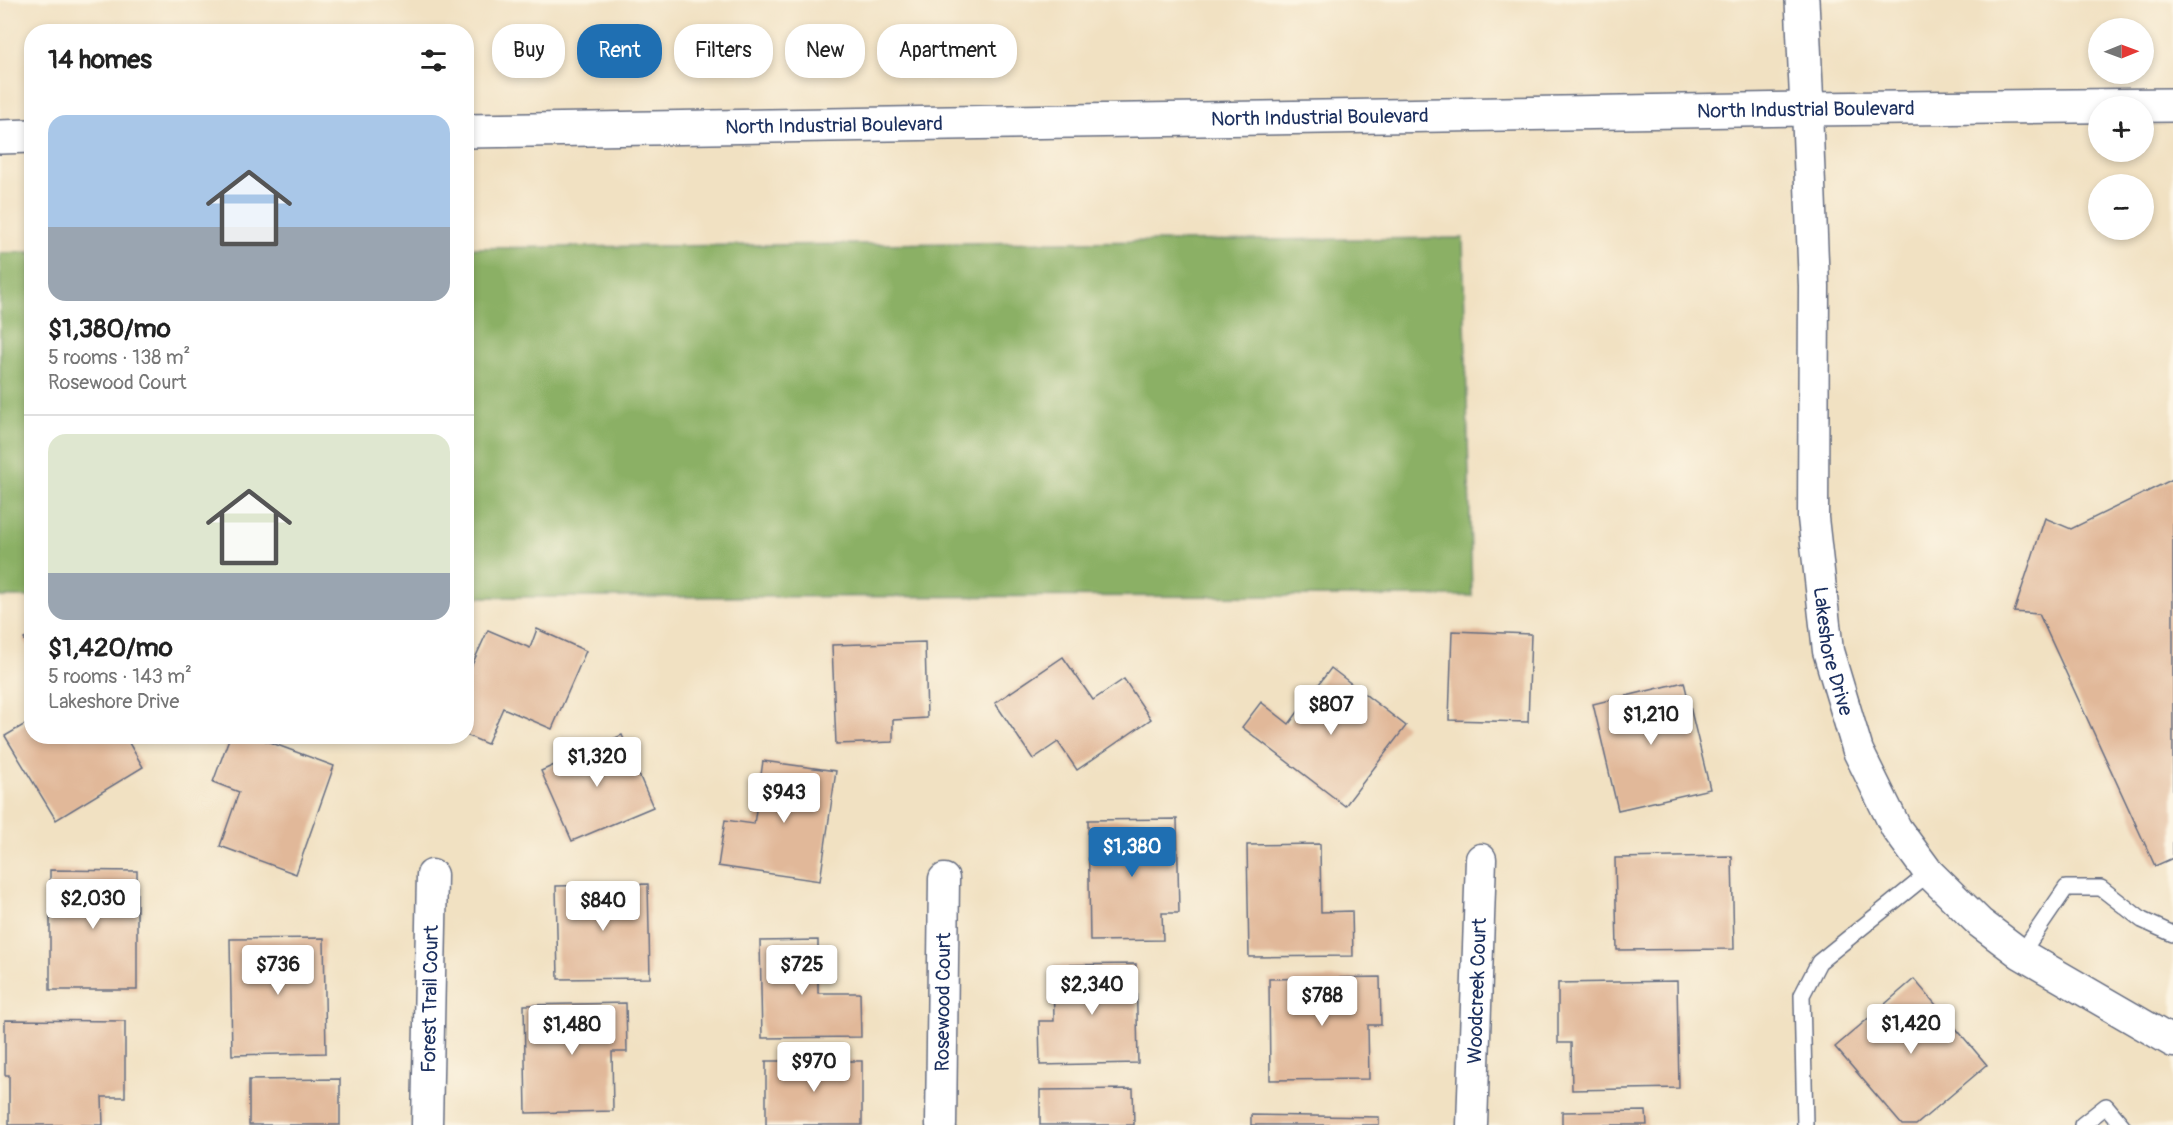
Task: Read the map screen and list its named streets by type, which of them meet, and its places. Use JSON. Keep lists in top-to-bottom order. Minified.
{"streets":{"main road":["North Industrial Boulevard"],"street":["Lakeshore Drive","Woodcreek Court","Forest Trail Court","Rosewood Court"]},"crossings":[["North Industrial Boulevard","Lakeshore Drive"]],"north":"right","page":{"map_buttons":["+","−"],"chip":["Buy","Rent","Filters","New","Apartment"],"heading":"14 homes","list":[{"name":"$1,380/mo","note":"5 rooms · 138 m² · Rosewood Court"},{"name":"$1,420/mo","note":"5 rooms · 143 m² · Lakeshore Drive"}],"price":["$807","$1,210","$1,320","$943","$1,380","$2,030","$840","$736","$725","$2,340","$788","$1,420","$1,480","$970"]}}
